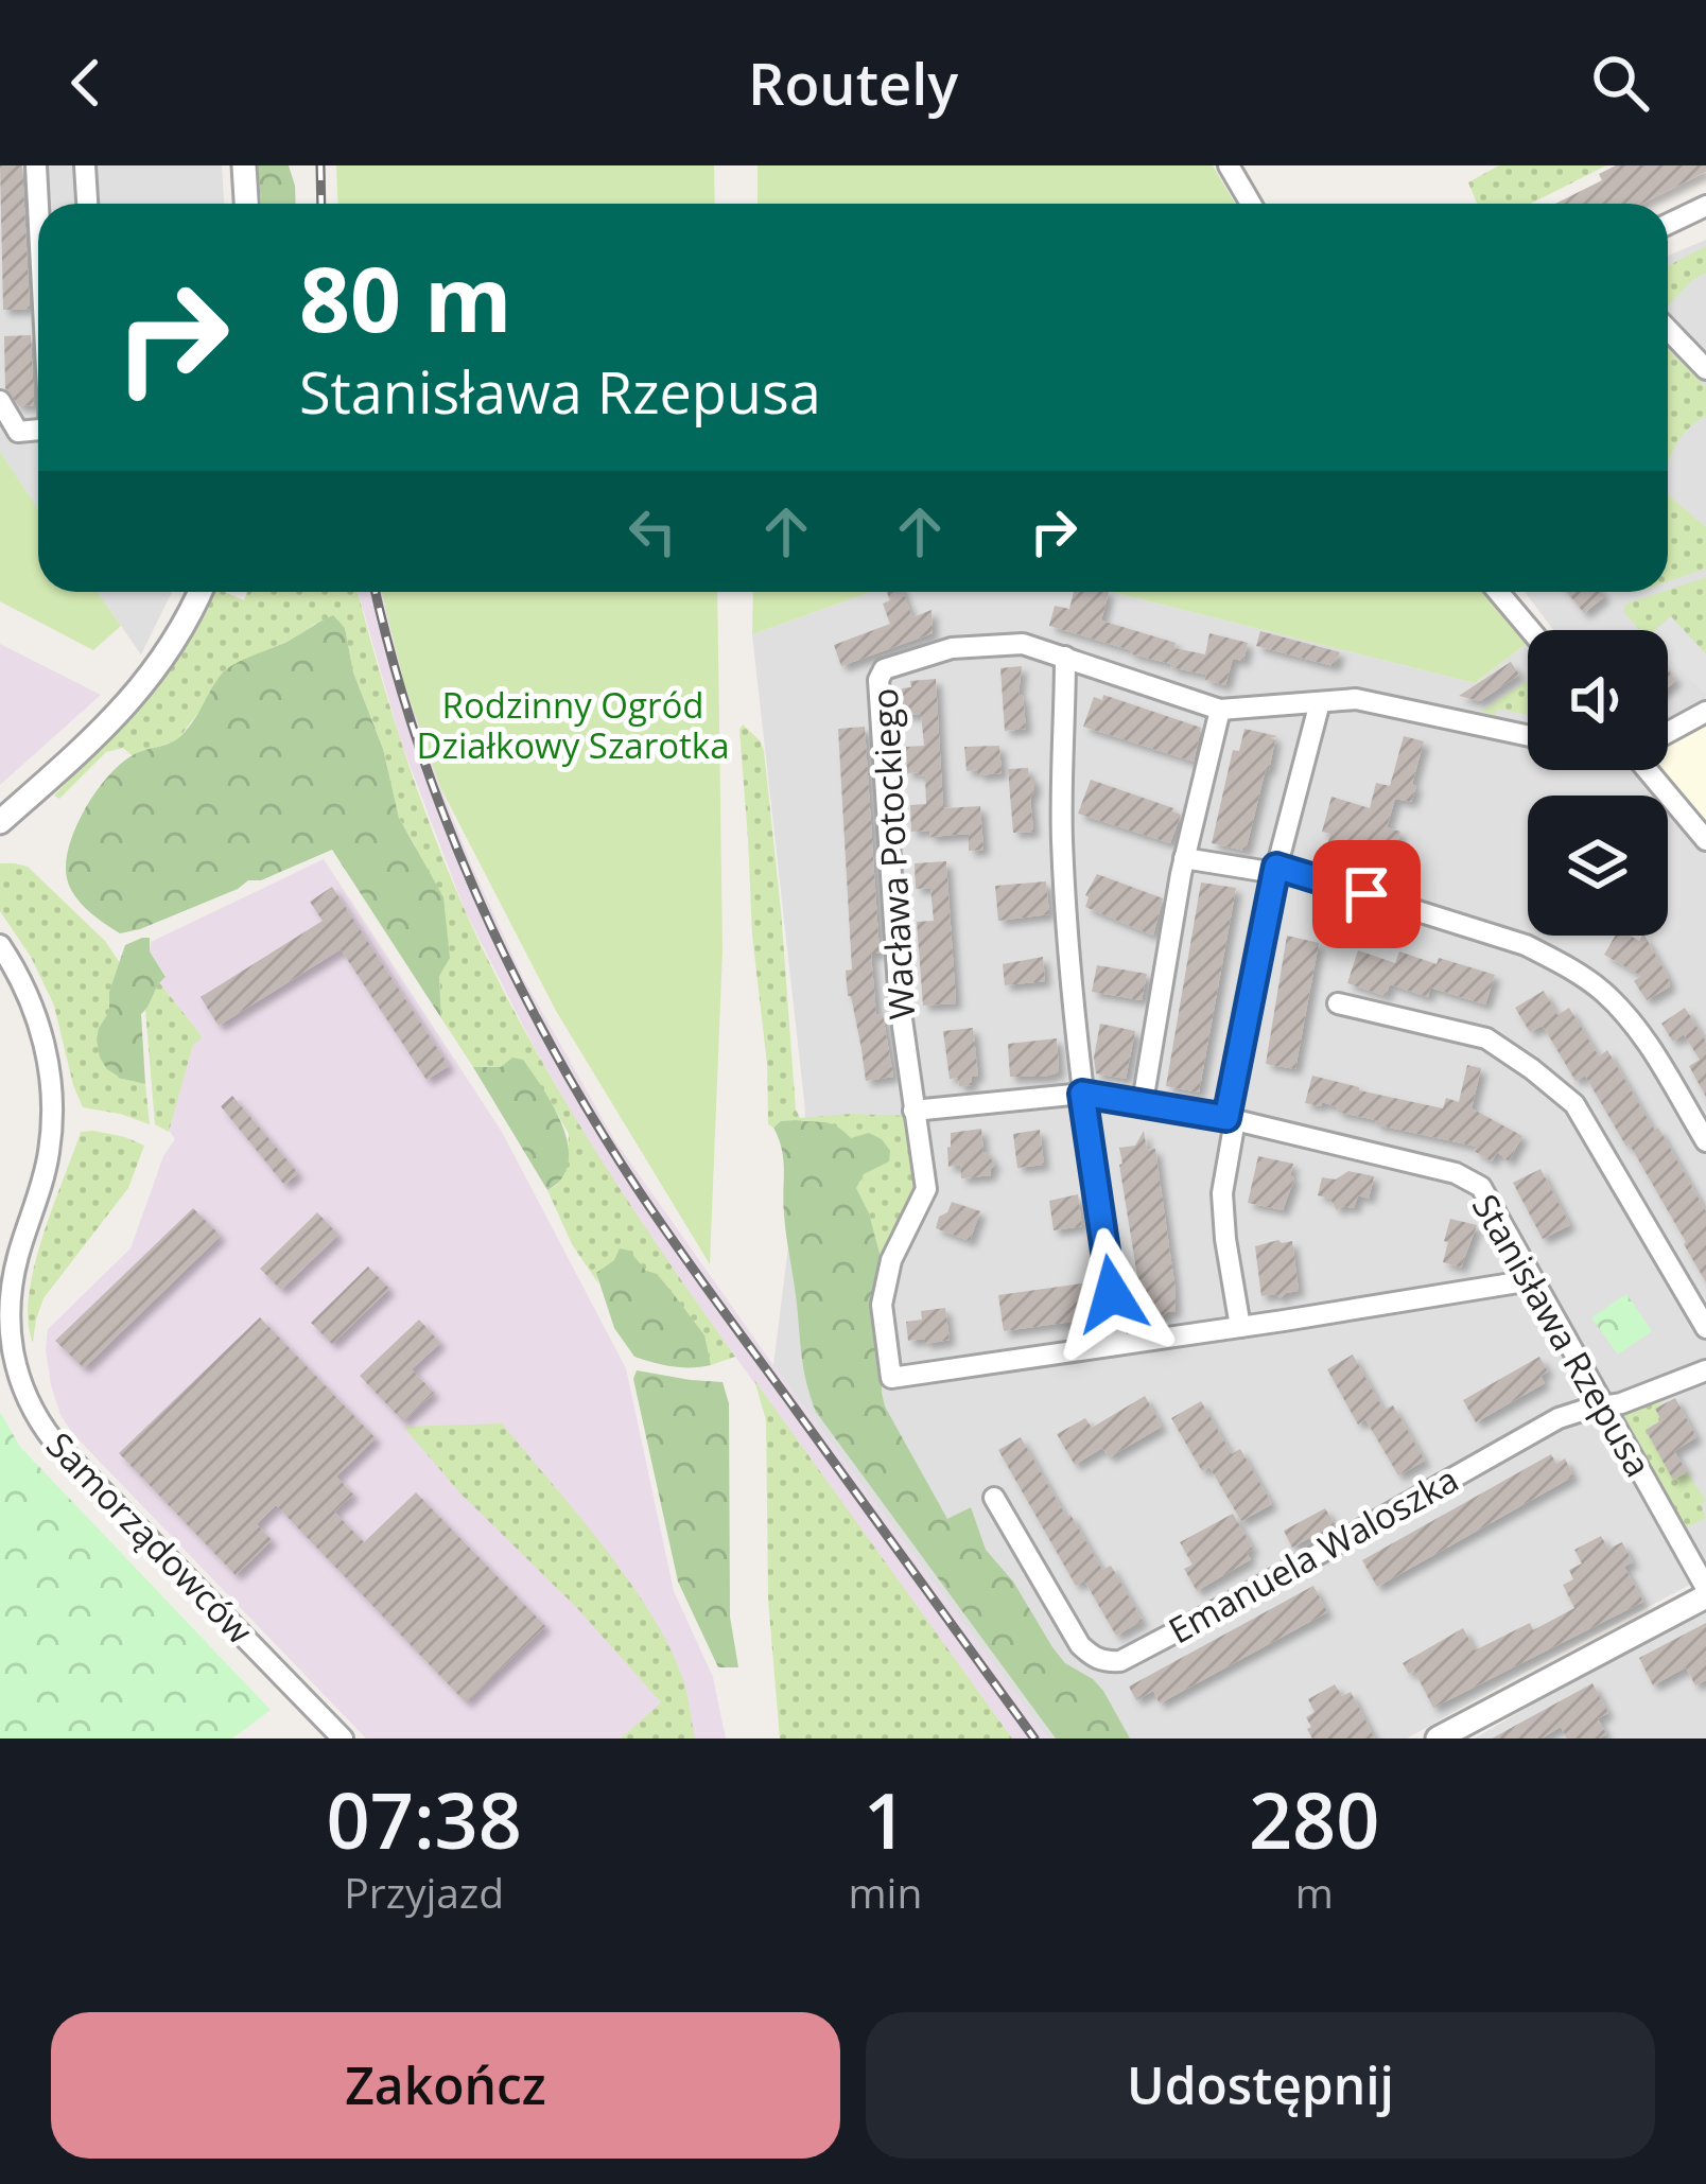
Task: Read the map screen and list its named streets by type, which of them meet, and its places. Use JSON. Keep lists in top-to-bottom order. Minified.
{"streets":{"street":["Wacława Potockiego","Stanisława Rzepusa","Samorządowców","Emanuela Waloszka"]},"crossings":[["Wacława Potockiego","Stanisława Rzepusa"],["Stanisława Rzepusa","Emanuela Waloszka"]],"parks":["Rodzinny Ogród Działkowy Szarotka"],"page":{"header":"Routely","turn":["80 m","Stanisława Rzepusa"],"eta":["07:38","Przyjazd","1","min","280","m"],"buttons":["Zakończ","Udostępnij"]}}
